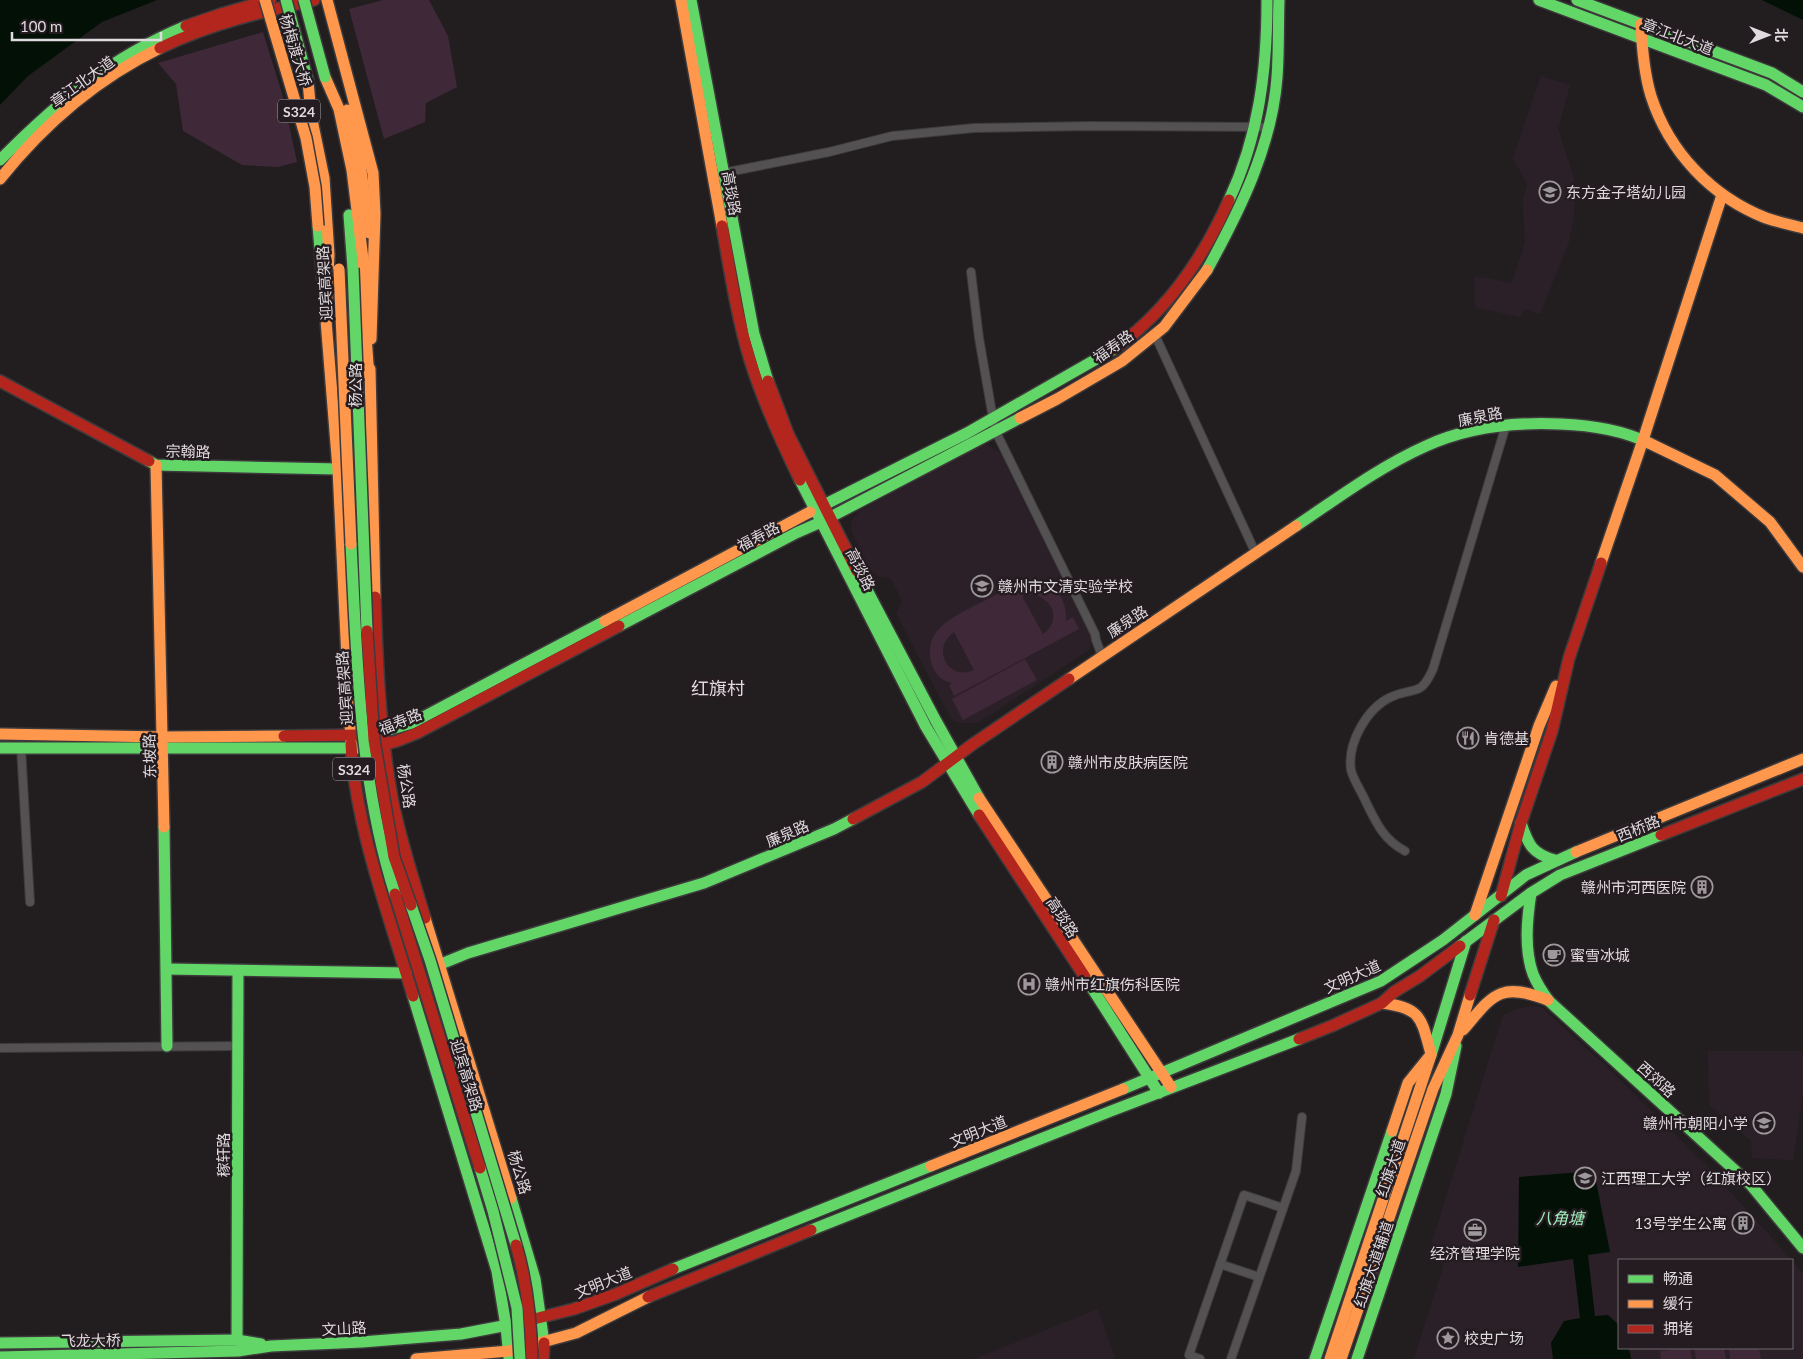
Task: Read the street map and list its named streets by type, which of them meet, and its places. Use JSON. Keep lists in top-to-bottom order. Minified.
{"streets":{"main road":["章江北大道","杨梅渡大桥","S324","高琰路","迎宾高架路","福寿路","杨公路","廉泉路","宗翰路","东坡路","西桥路","文明大道","西郊路","稼轩路","红旗大道","红旗大道辅道","文山路","飞龙大桥"]},"crossings":[["杨梅渡大桥","杨公路"],["S324","迎宾高架路"],["S324","杨公路"],["S324","文明大道"],["S324","文山路"],["高琰路","福寿路"],["高琰路","廉泉路"],["高琰路","文明大道"],["迎宾高架路","杨公路"],["福寿路","杨公路"],["福寿路","东坡路"],["杨公路","廉泉路"],["杨公路","宗翰路"],["杨公路","文明大道"],["杨公路","文山路"],["宗翰路","东坡路"],["西桥路","文明大道"],["西桥路","红旗大道"],["文明大道","红旗大道"],["文明大道","文山路"],["红旗大道","红旗大道辅道"],["文山路","飞龙大桥"]],"districts":["红旗村"],"water":["八角塘"],"places":{"school or university":["东方金子塔幼儿园","赣州市文清实验学校","赣州市朝阳小学","江西理工大学（红旗校区）"],"restaurant":["肯德基"],"building":["赣州市皮肤病医院","赣州市河西医院","13号学生公寓"],"cafe":["蜜雪冰城"],"hospital":["赣州市红旗伤科医院"],"office":["经济管理学院"],"place":["校史广场"]},"legend":["畅通","缓行","拥堵"],"scale_bar":"100 m","north":"right"}
